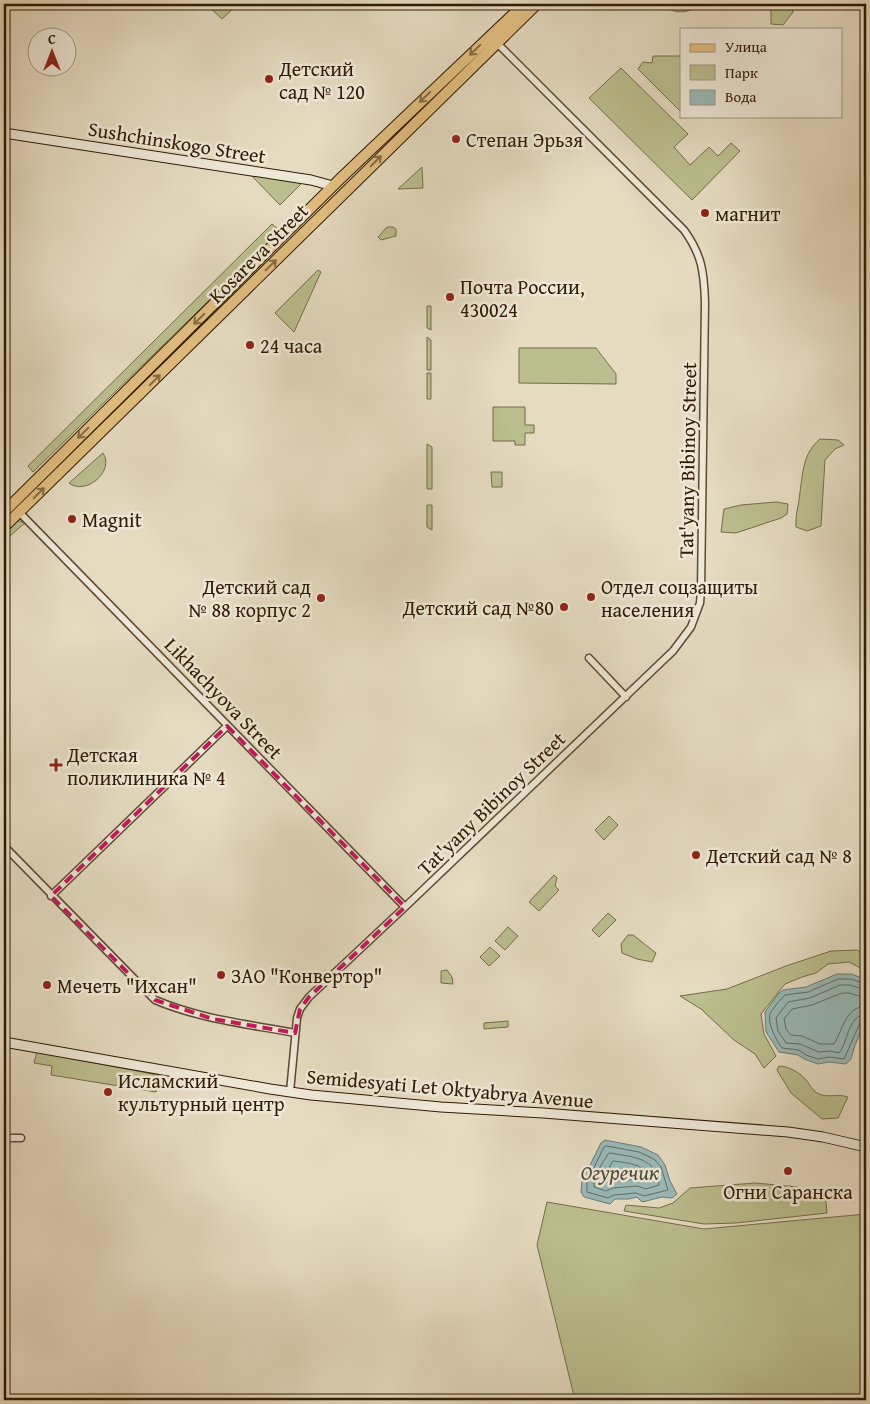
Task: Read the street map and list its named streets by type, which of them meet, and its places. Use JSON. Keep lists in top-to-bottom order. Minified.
{"streets":{"main road":["Sushchinskogo Street","Kosareva Street","Semidesyati Let Oktyabrya Avenue"],"street":["Tat'yany Bibinoy Street","Likhachyova Street"]},"crossings":[["Sushchinskogo Street","Kosareva Street"],["Kosareva Street","Tat'yany Bibinoy Street"],["Kosareva Street","Likhachyova Street"],["Tat'yany Bibinoy Street","Likhachyova Street"],["Tat'yany Bibinoy Street","Semidesyati Let Oktyabrya Avenue"]],"water":["Огуречик"],"places":{"other":["Детский сад № 120","Степан Эрьзя","магнит","Почта России, 430024","24 часа","Magnit","Отдел соцзащиты населения","Детский сад № 88 корпус 2","Детский сад №80","Детский сад № 8","ЗАО \"Конвертор\"","Мечеть \"Ихсан\"","Исламский культурный центр","Огни Саранска"],"health":["Детская поликлиника № 4"]},"legend":["Улица","Парк","Вода"],"north":"top"}
